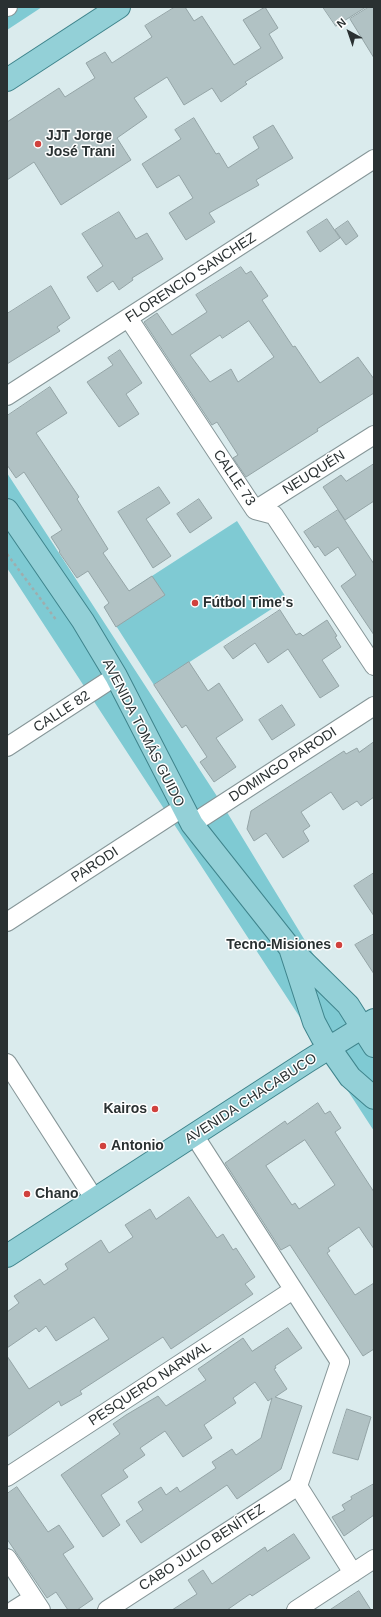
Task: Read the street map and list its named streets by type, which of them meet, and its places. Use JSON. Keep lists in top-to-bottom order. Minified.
{"streets":{"main road":["AVENIDA TOMÁS GUIDO","AVENIDA CHACABUCO"],"street":["FLORENCIO SANCHEZ","NEUQUÉN","CALLE 73","CALLE 82","DOMINGO PARODI","PARODI","PESQUERO NARWAL","CABO JULIO BENÍTEZ"]},"crossings":[["FLORENCIO SANCHEZ","CALLE 73"],["NEUQUÉN","CALLE 73"],["CALLE 82","AVENIDA TOMÁS GUIDO"],["AVENIDA TOMÁS GUIDO","DOMINGO PARODI"],["AVENIDA TOMÁS GUIDO","PARODI"],["AVENIDA TOMÁS GUIDO","AVENIDA CHACABUCO"],["DOMINGO PARODI","PARODI"]],"places":["JJT Jorge José Trani","Fútbol Time's","Tecno-Misiones","Kairos","Antonio","Chano"],"north":"top left"}
